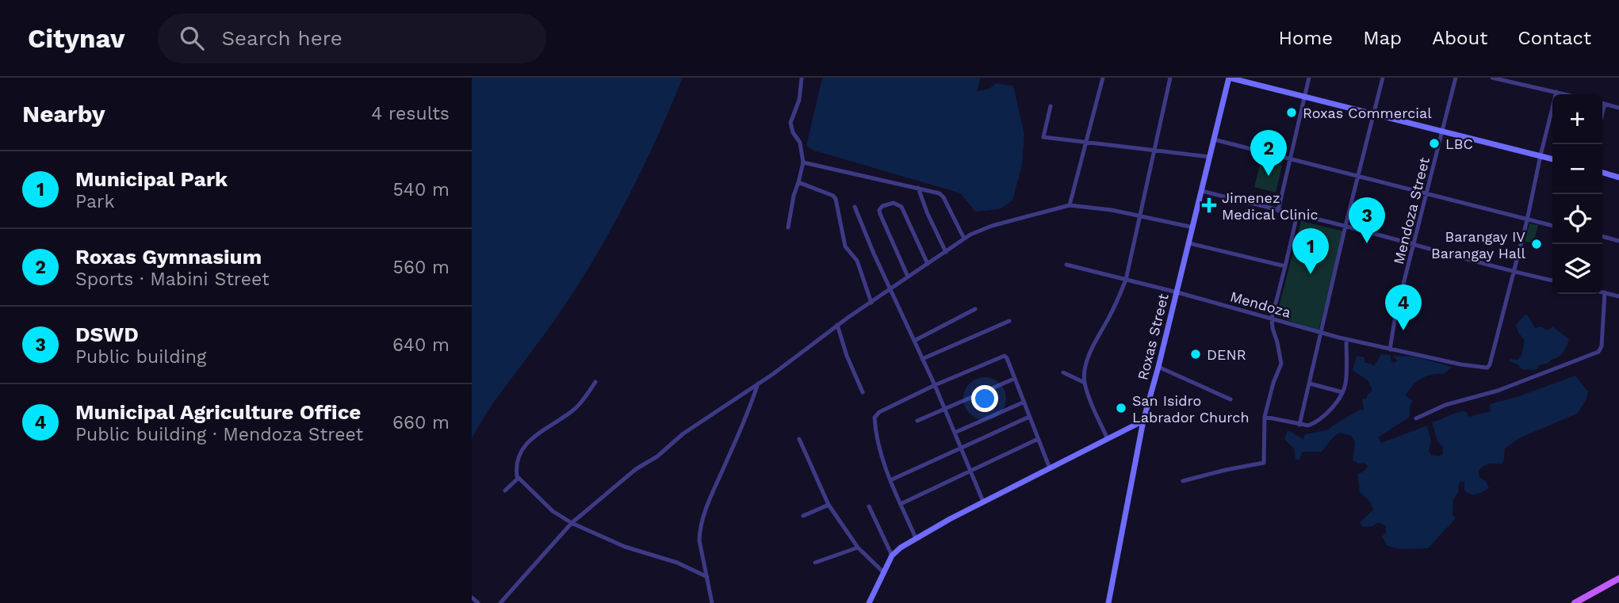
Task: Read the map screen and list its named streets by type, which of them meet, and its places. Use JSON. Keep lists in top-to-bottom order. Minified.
{"streets":{"main road":["Roxas Street"],"street":["Mendoza Street","Mendoza"]},"crossings":[["Mendoza Street","Mendoza"],["Mendoza Street","Roxas Street"],["Mendoza","Roxas Street"]],"places":{"other":["Roxas Commercial","LBC","Barangay IV Barangay Hall","DENR","San Isidro Labrador Church"],"health":["Jimenez Medical Clinic"]},"page":{"header":"Citynav","search":"Search here","nav":["Home","Map","About","Contact"],"heading":["Nearby","4 results"],"map_buttons":["+","−"],"pins":["2","3","1","4"],"list":[{"mark":"1","name":"Municipal Park","note":"Park","value":"540 m"},{"mark":"2","name":"Roxas Gymnasium","note":"Sports · Mabini Street","value":"560 m"},{"mark":"3","name":"DSWD","note":"Public building","value":"640 m"},{"mark":"4","name":"Municipal Agriculture Office","note":"Public building · Mendoza Street","value":"660 m"}]}}
